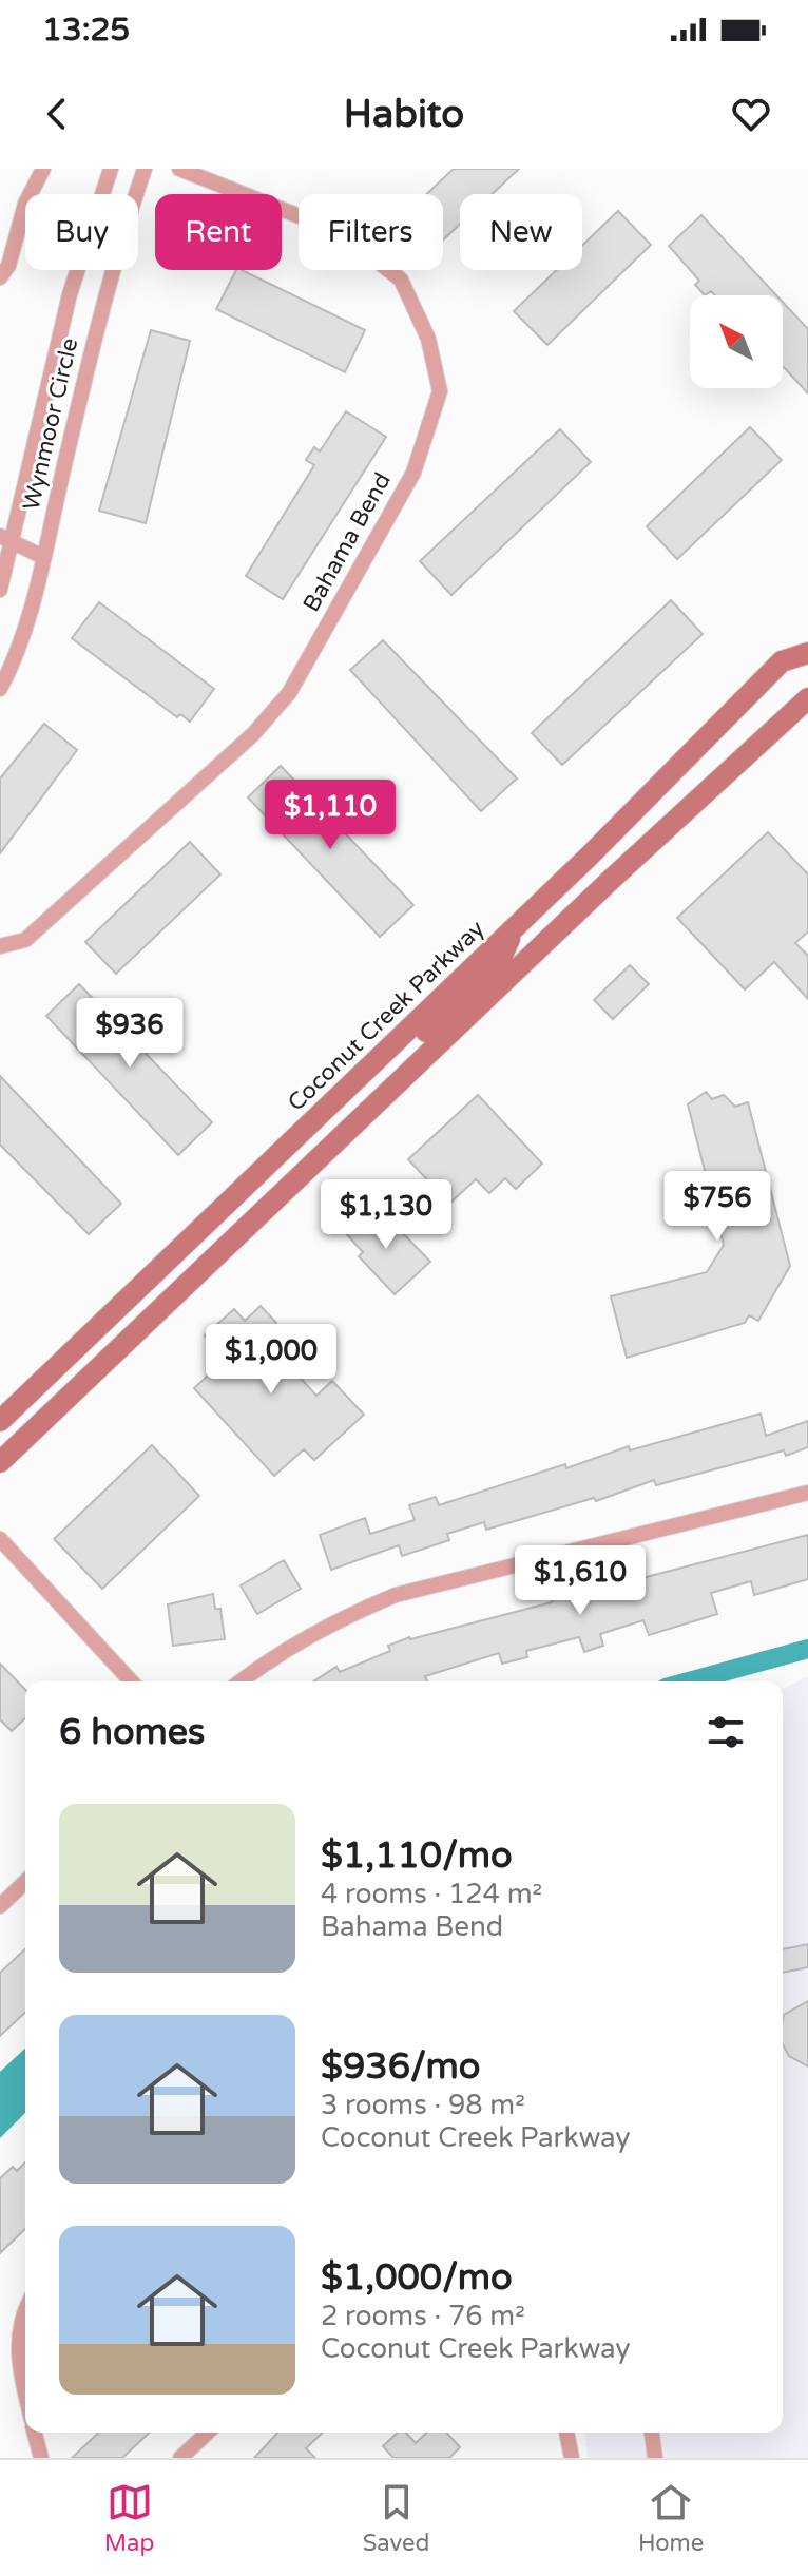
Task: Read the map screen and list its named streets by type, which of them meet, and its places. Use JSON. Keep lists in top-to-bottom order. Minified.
{"streets":{"main road":["Coconut Creek Parkway"],"street":["Wynmoor Circle","Bahama Bend"]},"north":"top left","page":{"status":"13:25","header":"Habito","chip":["Buy","Rent","Filters","New"],"price":["$1,110","$936","$756","$1,130","$1,000","$1,610"],"heading":"6 homes","list":[{"name":"$1,110/mo","note":"4 rooms · 124 m² · Bahama Bend"},{"name":"$936/mo","note":"3 rooms · 98 m² · Coconut Creek Parkway"},{"name":"$1,000/mo","note":"2 rooms · 76 m² · Coconut Creek Parkway"}],"tabs":["Map","Saved","Home"]}}
